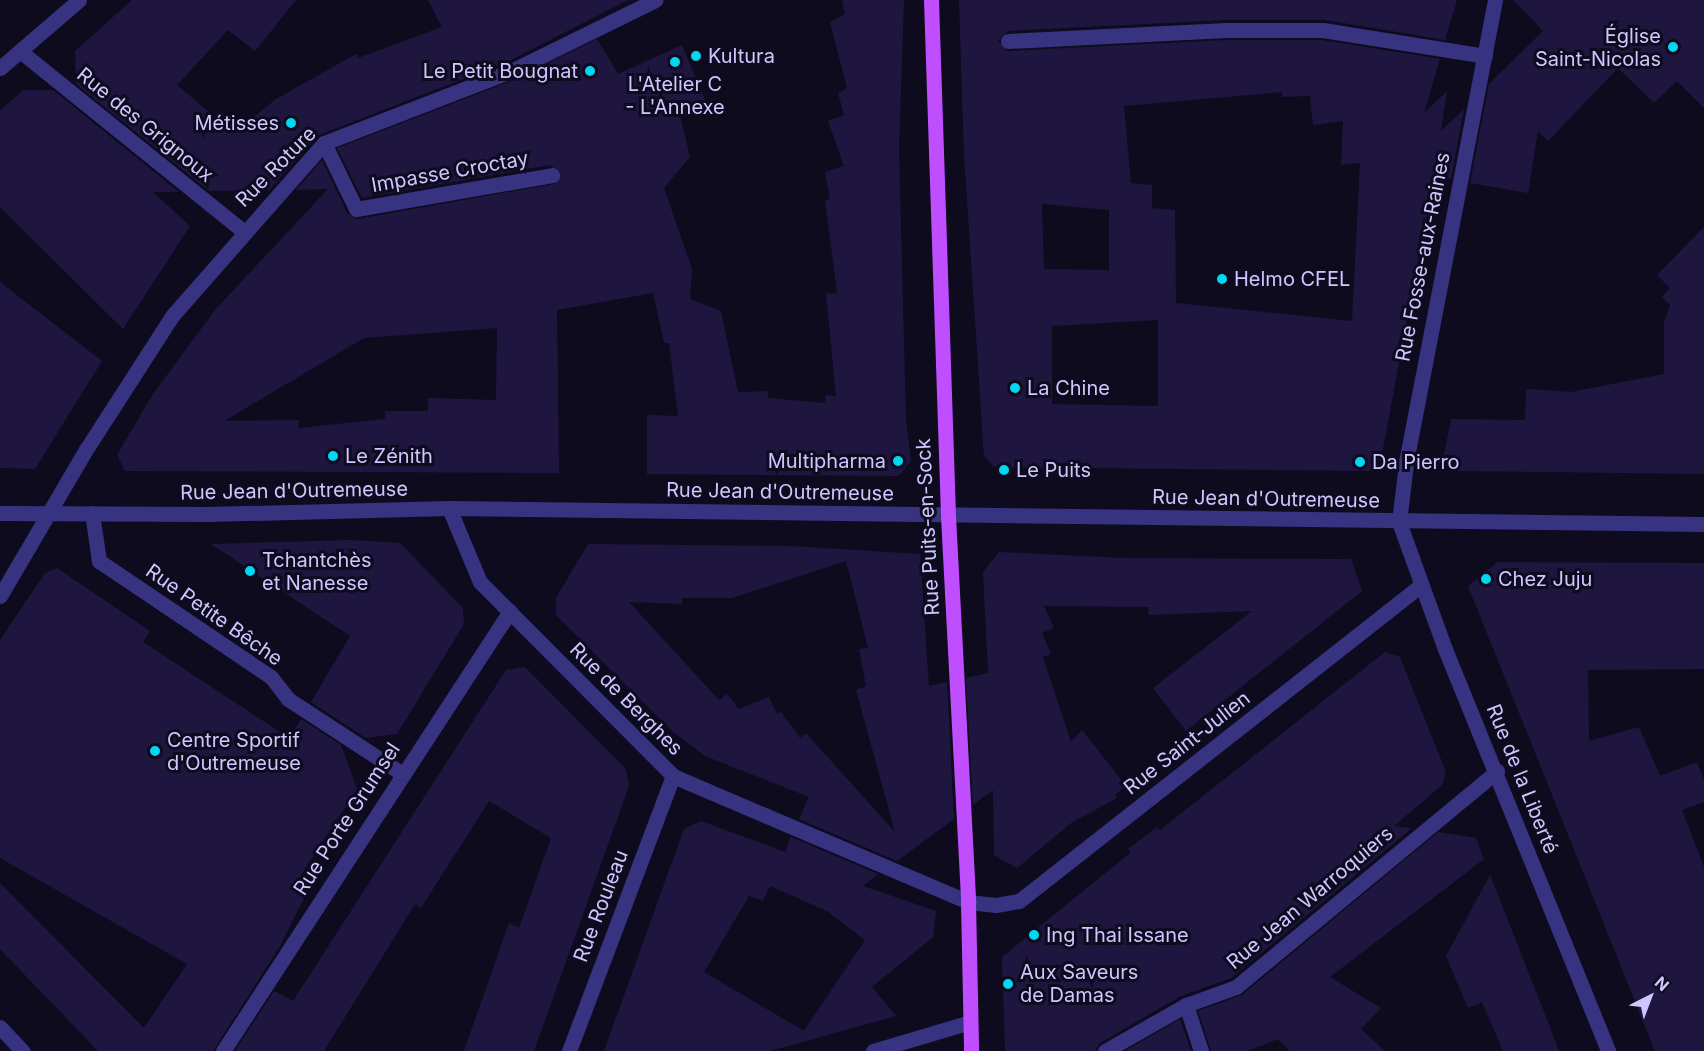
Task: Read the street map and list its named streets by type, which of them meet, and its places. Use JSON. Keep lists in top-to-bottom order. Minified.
{"streets":{"main road":["Rue Puits-en-Sock"],"street":["Rue des Grignoux","Rue Roture","Impasse Croctay","Rue Fosse-aux-Raines","Rue Jean d'Outremeuse","Rue Petite Bêche","Rue de Berghes","Rue Saint-Julien","Rue de la Liberté","Rue Porte Grumsel","Rue Jean Warroquiers","Rue Rouleau"]},"crossings":[["Rue des Grignoux","Rue Roture"],["Rue Roture","Impasse Croctay"],["Rue Roture","Rue Jean d'Outremeuse"],["Rue Fosse-aux-Raines","Rue Jean d'Outremeuse"],["Rue Fosse-aux-Raines","Rue de la Liberté"],["Rue Jean d'Outremeuse","Rue Puits-en-Sock"],["Rue Jean d'Outremeuse","Rue Petite Bêche"],["Rue Jean d'Outremeuse","Rue de Berghes"],["Rue Jean d'Outremeuse","Rue de la Liberté"],["Rue Puits-en-Sock","Rue de Berghes"],["Rue Puits-en-Sock","Rue Saint-Julien"],["Rue Petite Bêche","Rue Porte Grumsel"],["Rue de Berghes","Rue Saint-Julien"],["Rue de Berghes","Rue Porte Grumsel"],["Rue de Berghes","Rue Rouleau"],["Rue Saint-Julien","Rue de la Liberté"],["Rue de la Liberté","Rue Jean Warroquiers"]],"places":["Église Saint-Nicolas","Kultura","L'Atelier C - L'Annexe","Le Petit Bougnat","Métisses","Helmo CFEL","La Chine","Le Zénith","Multipharma","Da Pierro","Le Puits","Tchantchès et Nanesse","Chez Juju","Centre Sportif d'Outremeuse","Ing Thai Issane","Aux Saveurs de Damas"],"north":"top right"}
